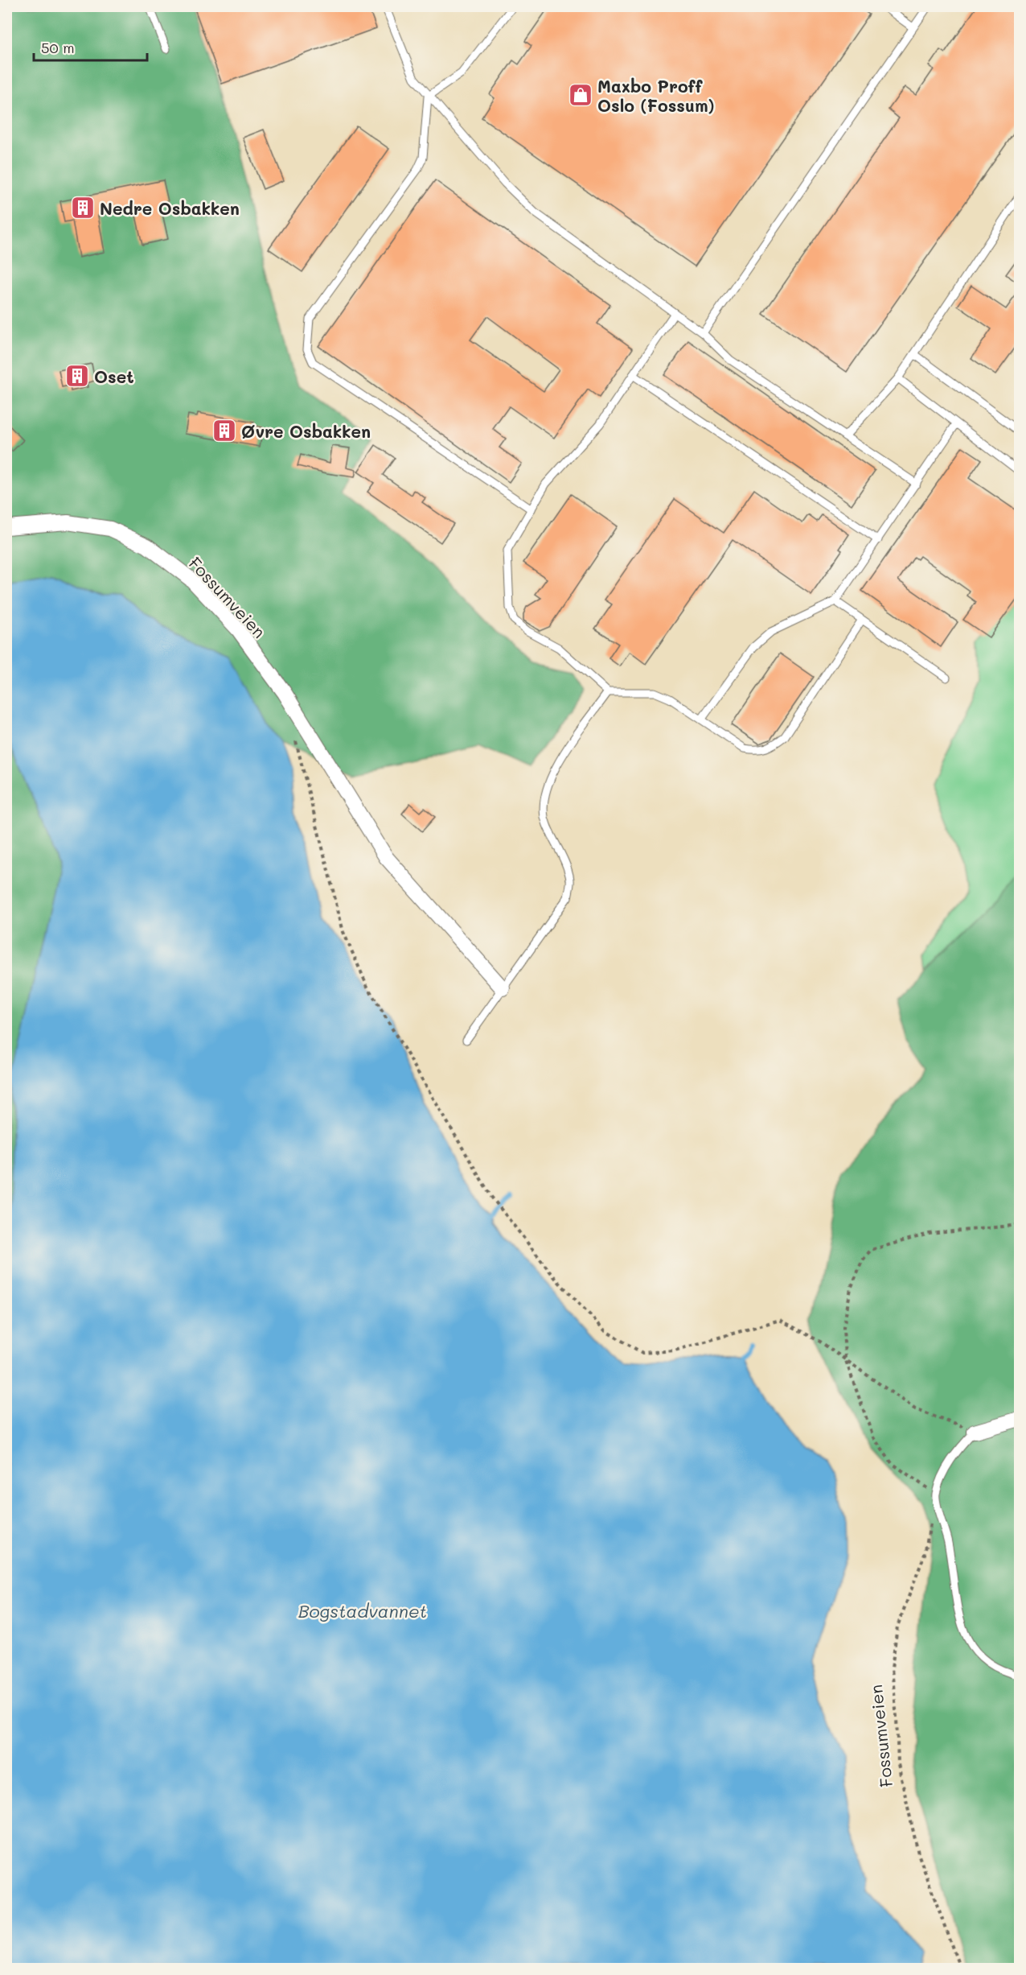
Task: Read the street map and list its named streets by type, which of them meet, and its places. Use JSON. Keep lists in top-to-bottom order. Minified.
{"streets":{"street":["Fossumveien"]},"water":["Bogstadvannet"],"places":{"shop":["Maxbo Proff Oslo (Fossum)"],"building":["Nedre Osbakken","Oset","Øvre Osbakken"]},"scale_bar":"50 m"}
